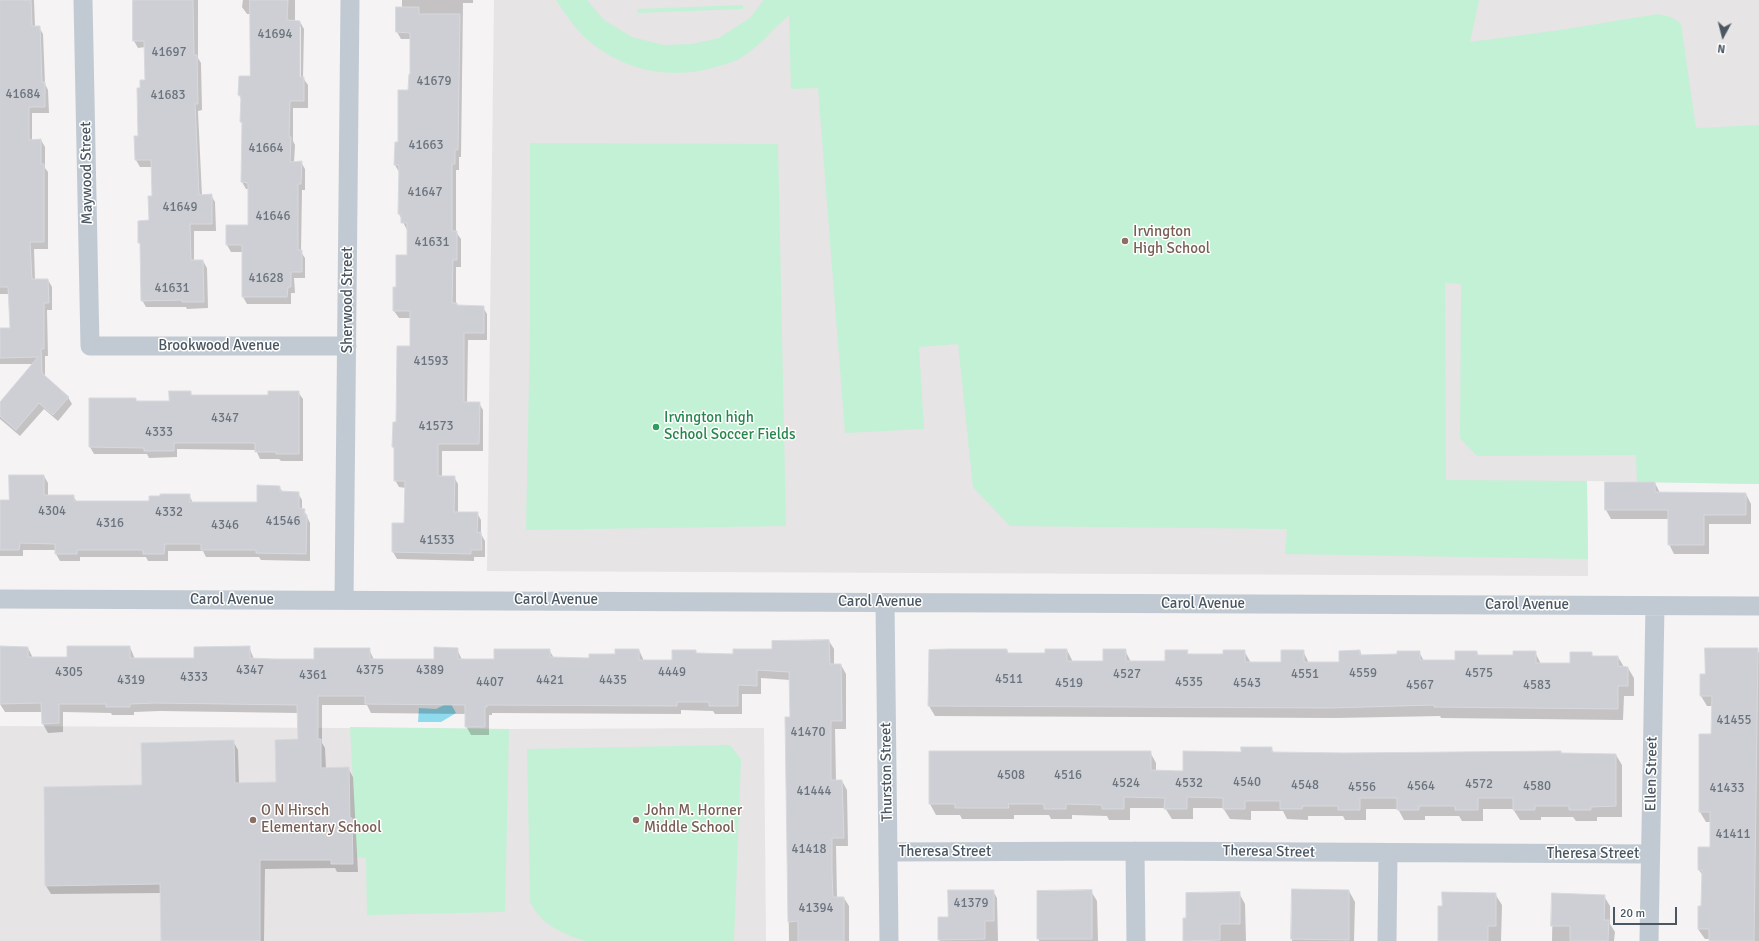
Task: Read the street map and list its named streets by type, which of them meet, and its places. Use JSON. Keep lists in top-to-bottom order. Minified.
{"streets":{"street":["Maywood Street","Sherwood Street","Brookwood Avenue","Carol Avenue","Thurston Street","Ellen Street","Theresa Street"]},"crossings":[["Maywood Street","Brookwood Avenue"],["Sherwood Street","Brookwood Avenue"],["Sherwood Street","Carol Avenue"],["Carol Avenue","Thurston Street"],["Carol Avenue","Ellen Street"],["Thurston Street","Theresa Street"],["Ellen Street","Theresa Street"]],"places":["Irvington High School","Irvington high School Soccer Fields","O N Hirsch Elementary School","John M. Horner Middle School"],"house_numbers":["41694","41697","41679","41684","41683","41663","41664","41647","41649","41646","41631","41628","41631","41593","4347","41573","4333","4304","4332","41546","4316","4346","41533","4347","4375","4389","4305","4449","4559","4575","4527","4551","4361","4333","4511","4319","4421","4435","4407","4535","4519","4543","4567","4583","41455","41470","4508","4516","4540","4524","4532","4572","4548","4564","4580","4556","41433","41444","41411","41418","41379","41394"],"scale_bar":"20 m","north":"bottom"}
